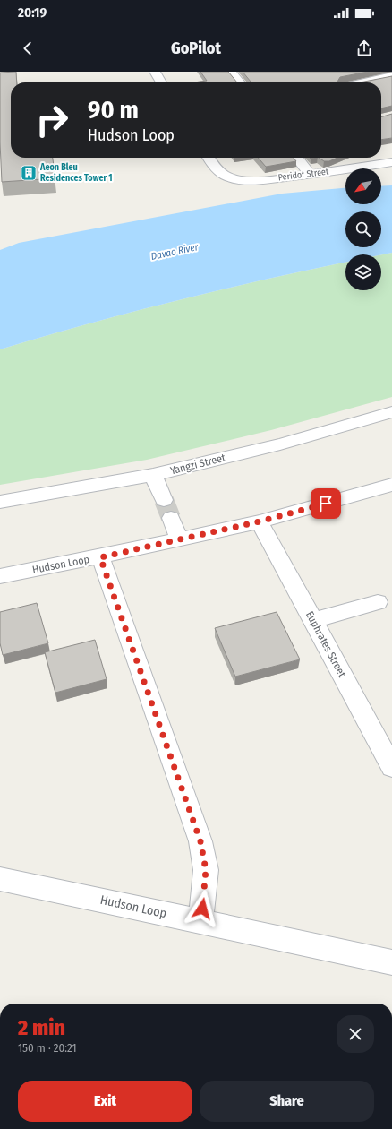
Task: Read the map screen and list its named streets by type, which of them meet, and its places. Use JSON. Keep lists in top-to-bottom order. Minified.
{"streets":{"street":["Peridot Street","Yangzi Street","Hudson Loop","Euphrates Street"]},"crossings":[["Hudson Loop","Euphrates Street"]],"water":["Davao River"],"places":{"building":["Aeon Bleu Residences Tower 1"]},"north":"bottom left","page":{"status":"20:19","header":"GoPilot","turn":["90 m","Hudson Loop"],"heading":["2 min","150 m · 20:21"],"buttons":["Exit","Share"]}}
